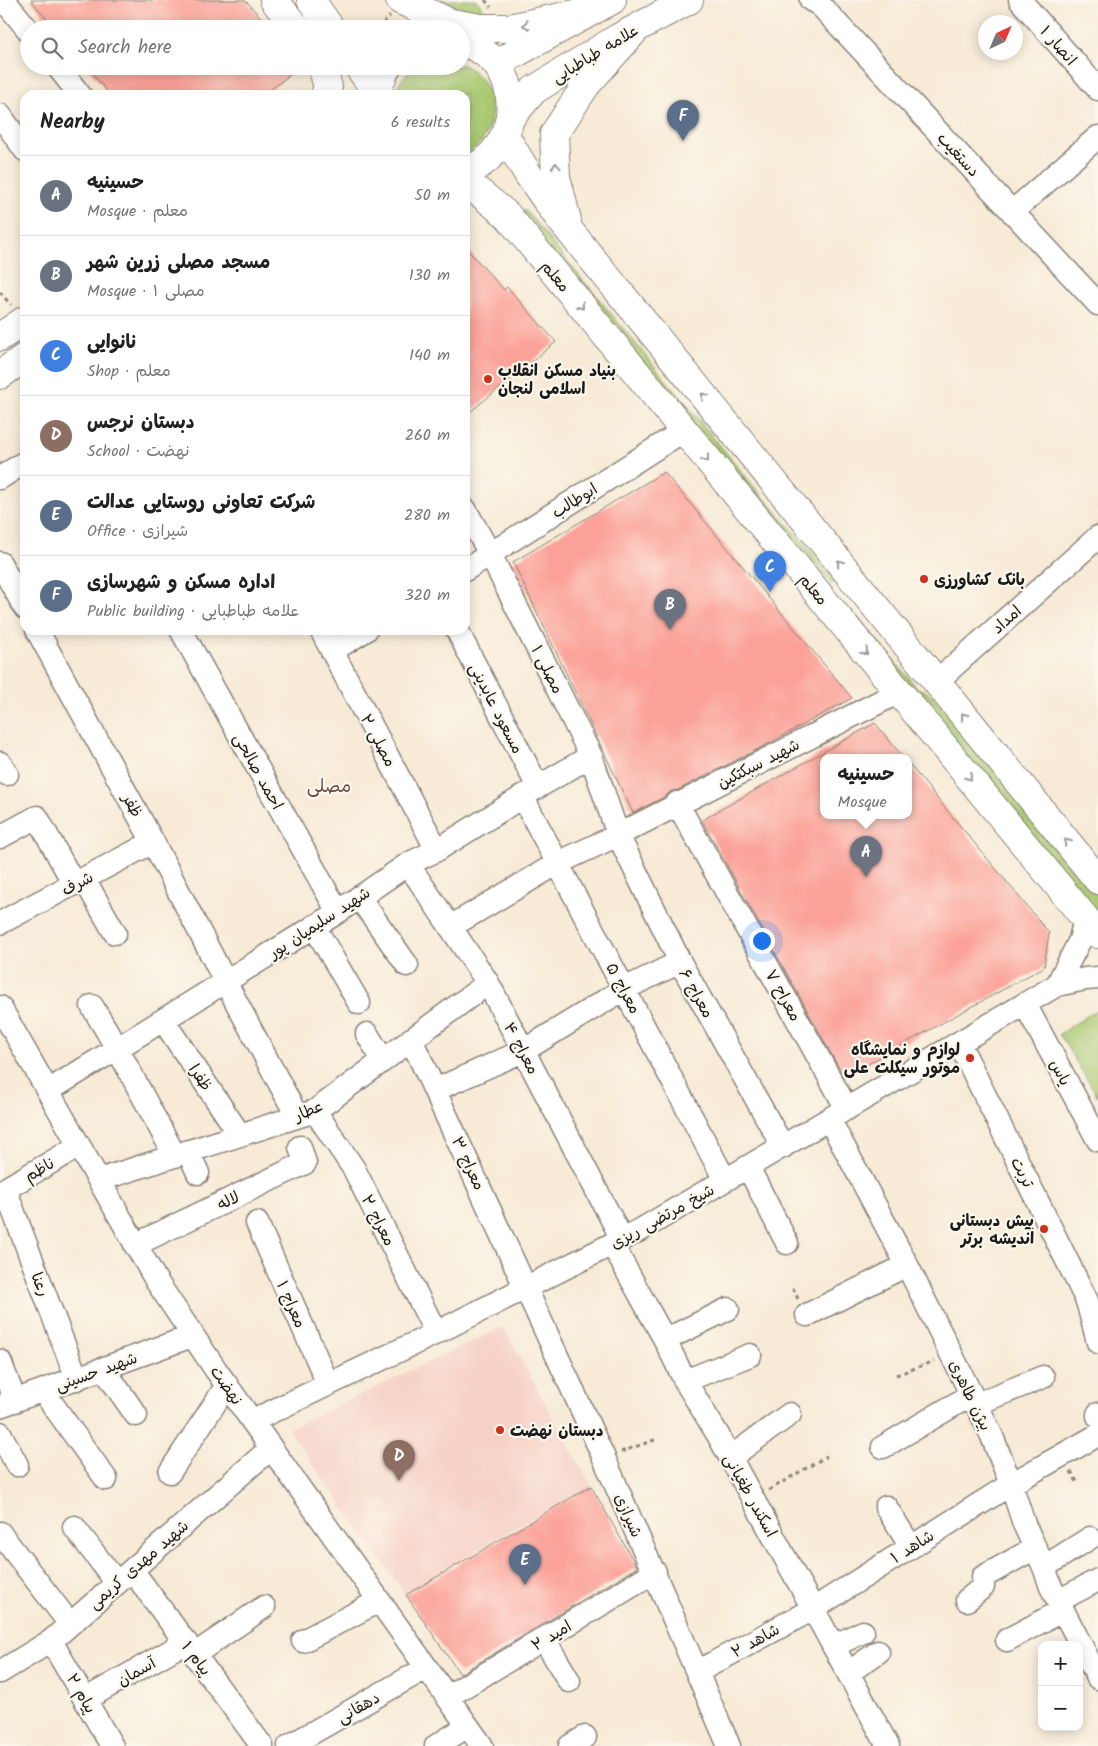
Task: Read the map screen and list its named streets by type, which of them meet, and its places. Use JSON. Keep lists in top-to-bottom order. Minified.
{"streets":{"main road":["علامه طباطبایی","معلم"],"street":["انصار ۱","دستغیب","ابوطالب","امداد","مصلی ۱","مسعود عابدینی","مصلی ۲","شهید سبکتکین","احمد صالحی","ظفر","شرف","شهید سلیمیان پور","معراج ۵","معراج ۶","معراح ۷","معراج ۴","یاس","ظفرا","عطار","معراج ۳","ناظم","تربت","لاله","شیخ مرتضی ریزی","معراج ۲","رعنا","معراج ۱","شهید حسینی","نهضت","بیژن طاهری","اسکندر طغیانی","شیرازی","شاهد ۱","شهید مهدی کریمی","امید ۲","شاهد ۲","پیام ۱","آسمان","پیام ۲","دهقانی"]},"crossings":[["معلم","ابوطالب"],["معلم","شهید سبکتکین"],["ابوطالب","مصلی ۱"],["مصلی ۱","شهید سبکتکین"],["مصلی ۱","شهید سلیمیان پور"],["مصلی ۱","معراج ۶"],["مسعود عابدینی","شهید سلیمیان پور"],["مسعود عابدینی","معراج ۵"],["مصلی ۲","شهید سلیمیان پور"],["شهید سبکتکین","معراج ۵"],["شهید سبکتکین","معراج ۶"],["شهید سبکتکین","معراح ۷"],["شهید سبکتکین","معراج ۴"],["احمد صالحی","شهید سلیمیان پور"],["ظفر","شرف"],["ظفر","شهید سلیمیان پور"],["ظفر","معراج ۲"],["شهید سلیمیان پور","معراج ۵"],["شهید سلیمیان پور","معراج ۴"],["شهید سلیمیان پور","ظفرا"],["شهید سلیمیان پور","معراج ۲"],["شهید سلیمیان پور","نهضت"],["معراج ۵","شیخ مرتضی ریزی"],["معراج ۶","شیخ مرتضی ریزی"],["معراح ۷","شیخ مرتضی ریزی"],["معراح ۷","بیژن طاهری"],["معراج ۴","عطار"],["معراج ۴","شیخ مرتضی ریزی"],["معراج ۴","اسکندر طغیانی"],["یاس","شیخ مرتضی ریزی"],["ظفرا","عطار"],["عطار","معراج ۳"],["عطار","معراج ۲"],["عطار","نهضت"],["معراج ۳","شیخ مرتضی ریزی"],["معراج ۳","شیرازی"],["ناظم","رعنا"],["ناظم","نهضت"],["تربت","شیخ مرتضی ریزی"],["لاله","نهضت"],["شیخ مرتضی ریزی","معراج ۲"],["شیخ مرتضی ریزی","معراج ۱"],["شیخ مرتضی ریزی","نهضت"],["شیخ مرتضی ریزی","بیژن طاهری"],["شیخ مرتضی ریزی","اسکندر طغیانی"],["شیخ مرتضی ریزی","شیرازی"],["رعنا","شهید حسینی"],["شهید حسینی","نهضت"],["نهضت","شهید مهدی کریمی"],["نهضت","امید ۲"],["نهضت","دهقانی"],["بیژن طاهری","شاهد ۱"],["اسکندر طغیانی","شاهد ۱"],["اسکندر طغیانی","شاهد ۲"],["شیرازی","امید ۲"],["شیرازی","شاهد ۲"],["شاهد ۱","شاهد ۲"],["شهید مهدی کریمی","پیام ۱"],["شهید مهدی کریمی","پیام ۲"],["پیام ۱","آسمان"],["آسمان","پیام ۲"]],"districts":["مصلی"],"places":["بنیاد مسکن انقلاب اسلامی لنجان","بانک کشاورزی","لوازم و نمایشگاه موتور سیکلت علی","پیش دبستانی اندیشه برتر","دبستان نهضت"],"north":"top right","page":{"search":"Search here","heading":["Nearby","6 results"],"pins":["F","C","B","A","D","E"],"list":[{"mark":"A","name":"حسینیه","note":"Mosque · معلم","value":"50 m"},{"mark":"B","name":"مسجد مصلی زرین شهر","note":"Mosque · مصلی ۱","value":"130 m"},{"mark":"C","name":"نانوایی","note":"Shop · معلم","value":"140 m"},{"mark":"D","name":"دبستان نرجس","note":"School · نهضت","value":"260 m"},{"mark":"E","name":"شرکت تعاونی روستایی عدالت","note":"Office · شیرازی","value":"280 m"},{"mark":"F","name":"اداره مسکن و شهرسازی","note":"Public building · علامه طباطبایی","value":"320 m"}],"popup":["حسینیه","Mosque"],"map_buttons":["+","−"]}}
